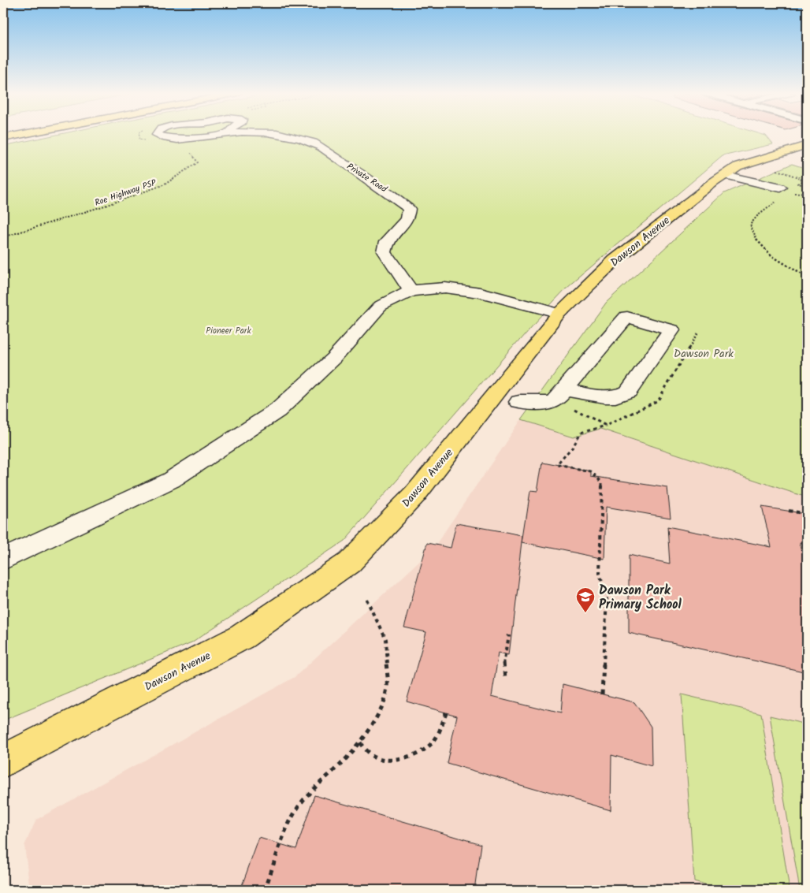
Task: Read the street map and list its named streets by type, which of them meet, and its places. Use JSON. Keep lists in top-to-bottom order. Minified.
{"streets":{"main road":["Dawson Avenue"],"street":["Private Road"],"path":["Roe Highway PSP"]},"parks":["Pioneer Park","Dawson Park"],"places":{"school or university":["Dawson Park Primary School"]}}
